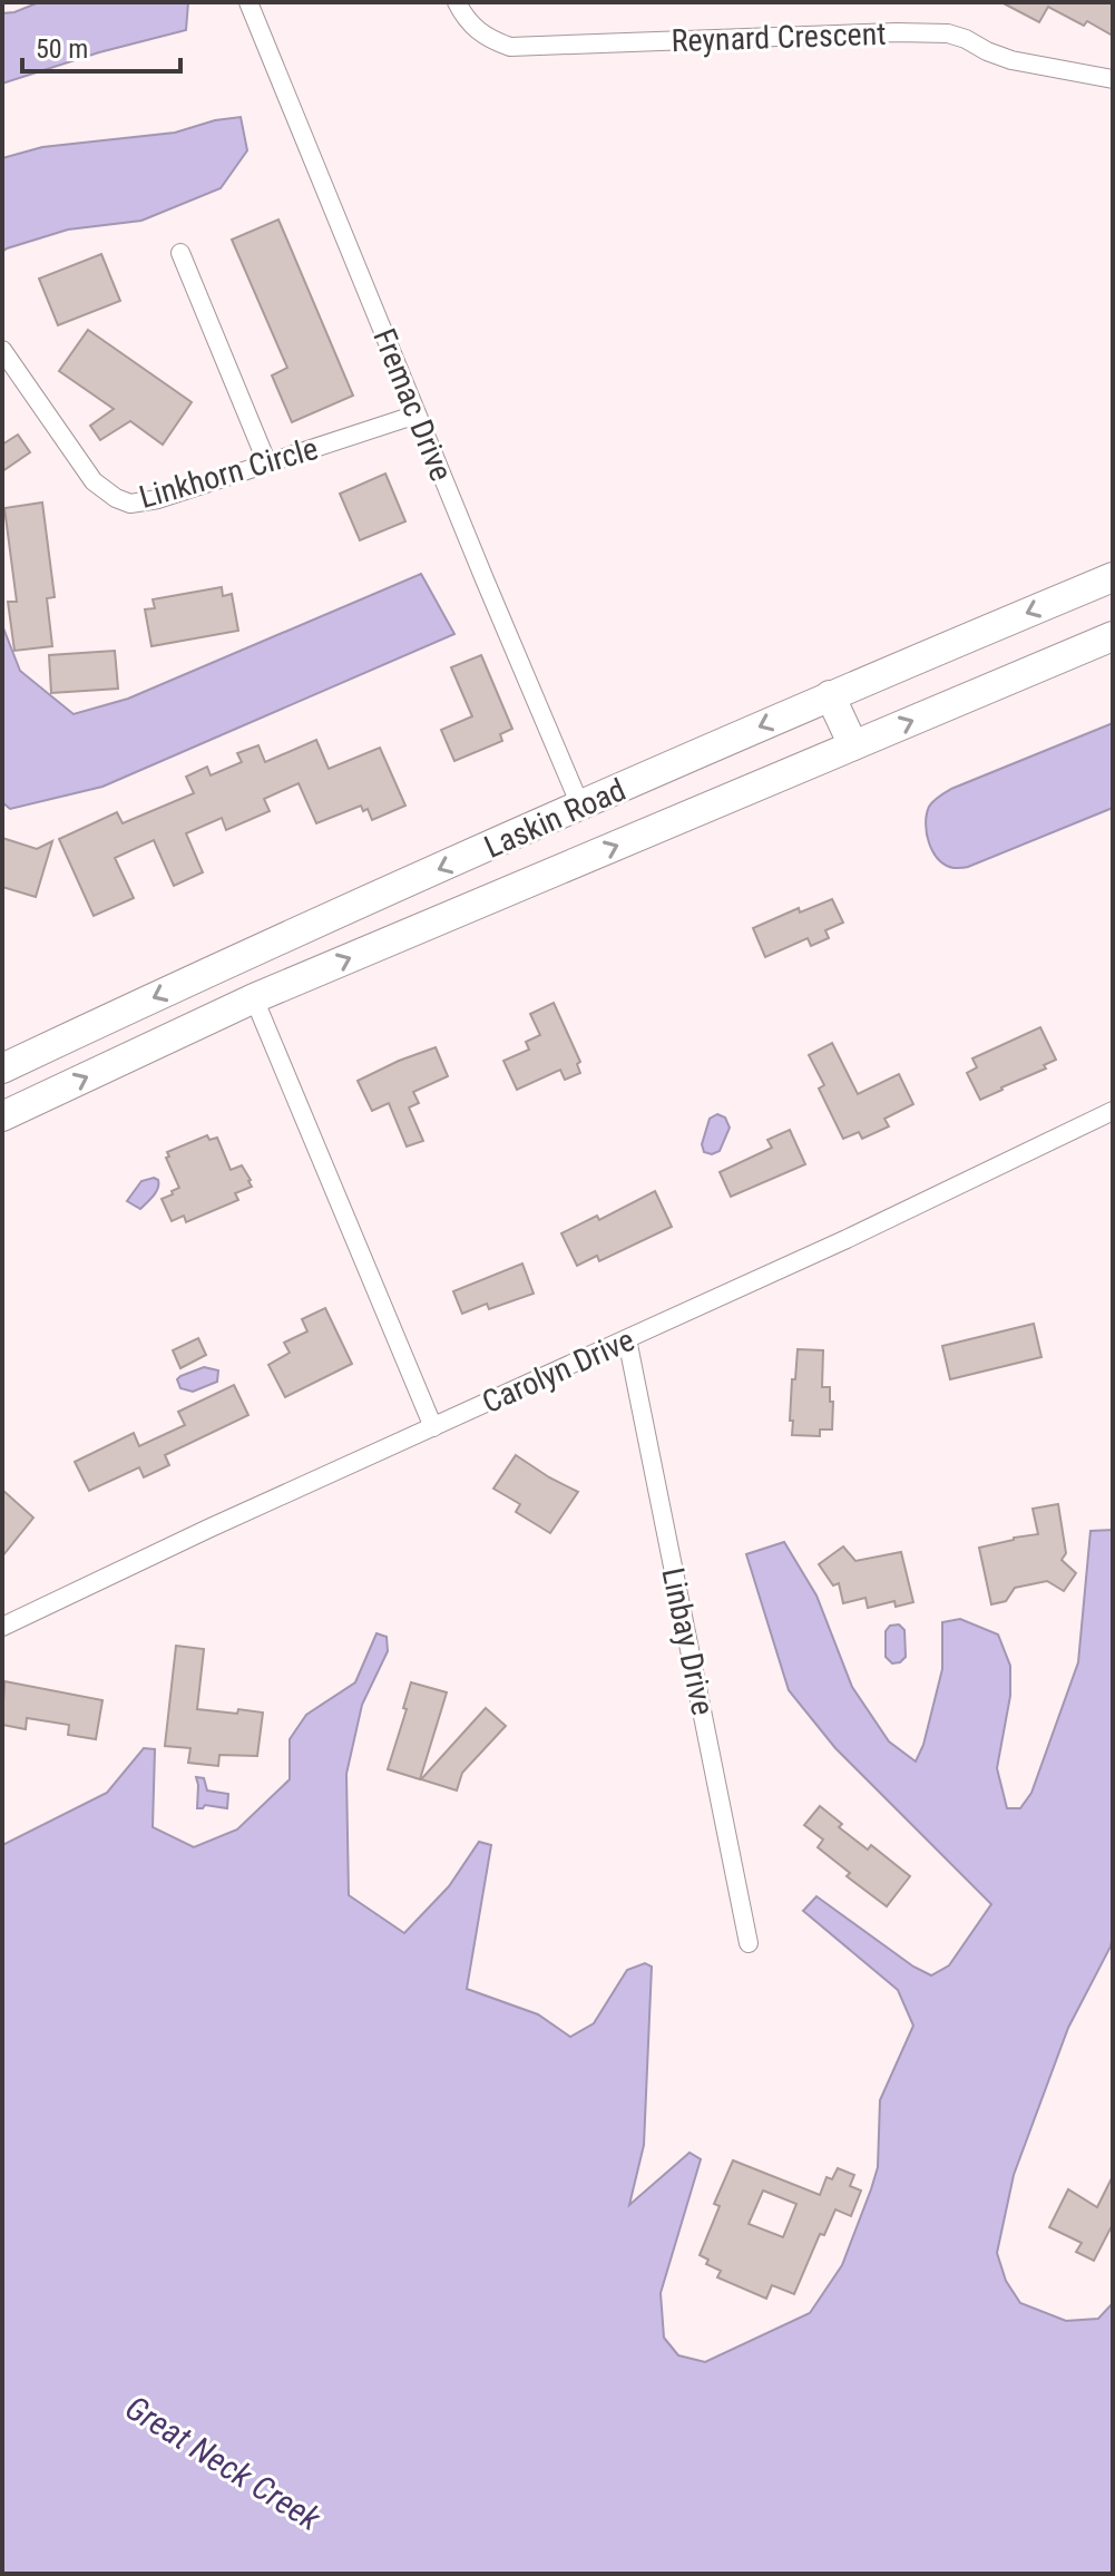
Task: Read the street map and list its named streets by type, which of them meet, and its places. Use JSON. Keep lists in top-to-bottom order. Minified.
{"streets":{"main road":["Laskin Road"],"street":["Reynard Crescent","Fremac Drive","Linkhorn Circle","Carolyn Drive","Linbay Drive"]},"crossings":[["Fremac Drive","Linkhorn Circle"],["Fremac Drive","Laskin Road"],["Carolyn Drive","Linbay Drive"]],"water":["Great Neck Creek"],"scale_bar":"50 m"}
